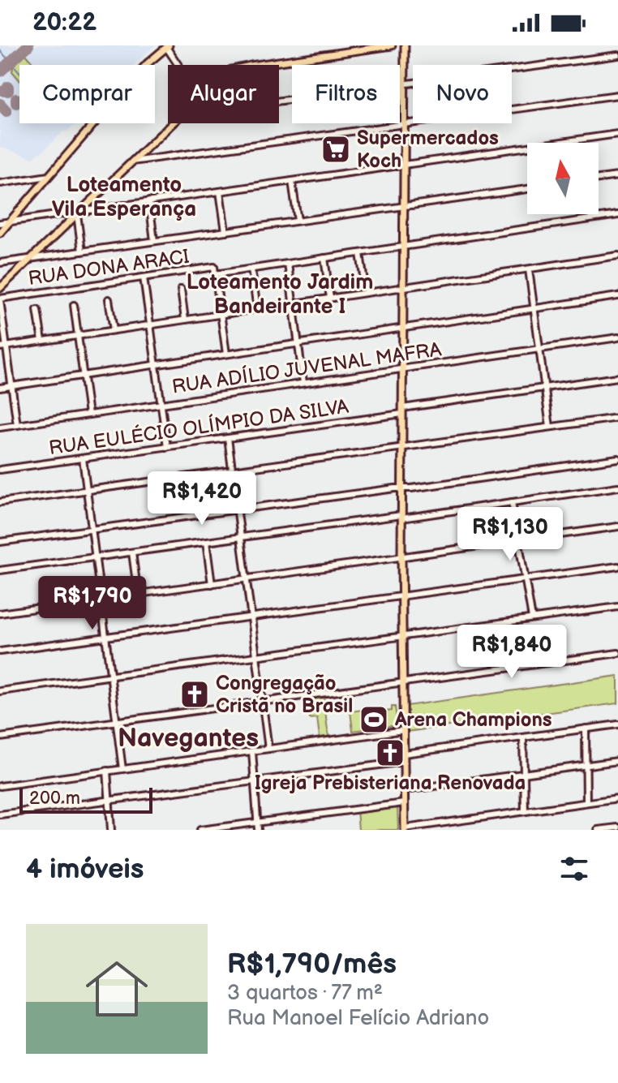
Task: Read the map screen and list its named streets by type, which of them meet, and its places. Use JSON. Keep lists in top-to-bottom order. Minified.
{"streets":{"street":["RUA DONA ARACI","RUA ADÍLIO JUVENAL MAFRA","RUA EULÉCIO OLÍMPIO DA SILVA"]},"districts":["Loteamento Vila Esperança","Loteamento Jardim Bandeirante I","Navegantes"],"places":{"supermarket":["Supermercados Koch"],"church":["Congregação Cristã no Brasil","Igreja Prebisteriana Renovada"],"sports":["Arena Champions"]},"scale_bar":"200 m","north":"top","page":{"status":"20:22","chip":["Comprar","Alugar","Filtros","Novo"],"price":["R$1,420","R$1,130","R$1,790","R$1,840"],"scale":"200 m","heading":"4 imóveis","list":[{"name":"R$1,790/mês","note":"3 quartos · 77 m² · Rua Manoel Felício Adriano"}]}}
